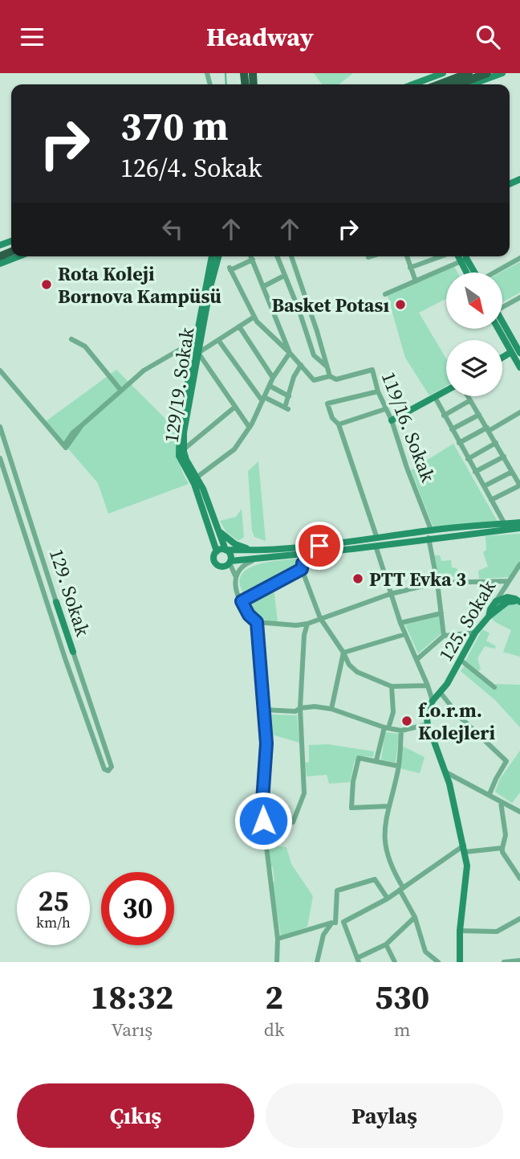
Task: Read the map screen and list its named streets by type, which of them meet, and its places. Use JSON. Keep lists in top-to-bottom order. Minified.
{"streets":{"main road":["129/19. Sokak","129. Sokak","125. Sokak"],"street":["119/16. Sokak"]},"places":["Rota Koleji Bornova Kampüsü","Basket Potası","PTT Evka 3","f.o.r.m. Kolejleri"],"north":"bottom right","page":{"header":"Headway","turn":["370 m","126/4. Sokak"],"speed":"25 km/h","limit":"30","eta":["18:32","Varış","2","dk","530","m"],"buttons":["Çıkış","Paylaş"]}}
